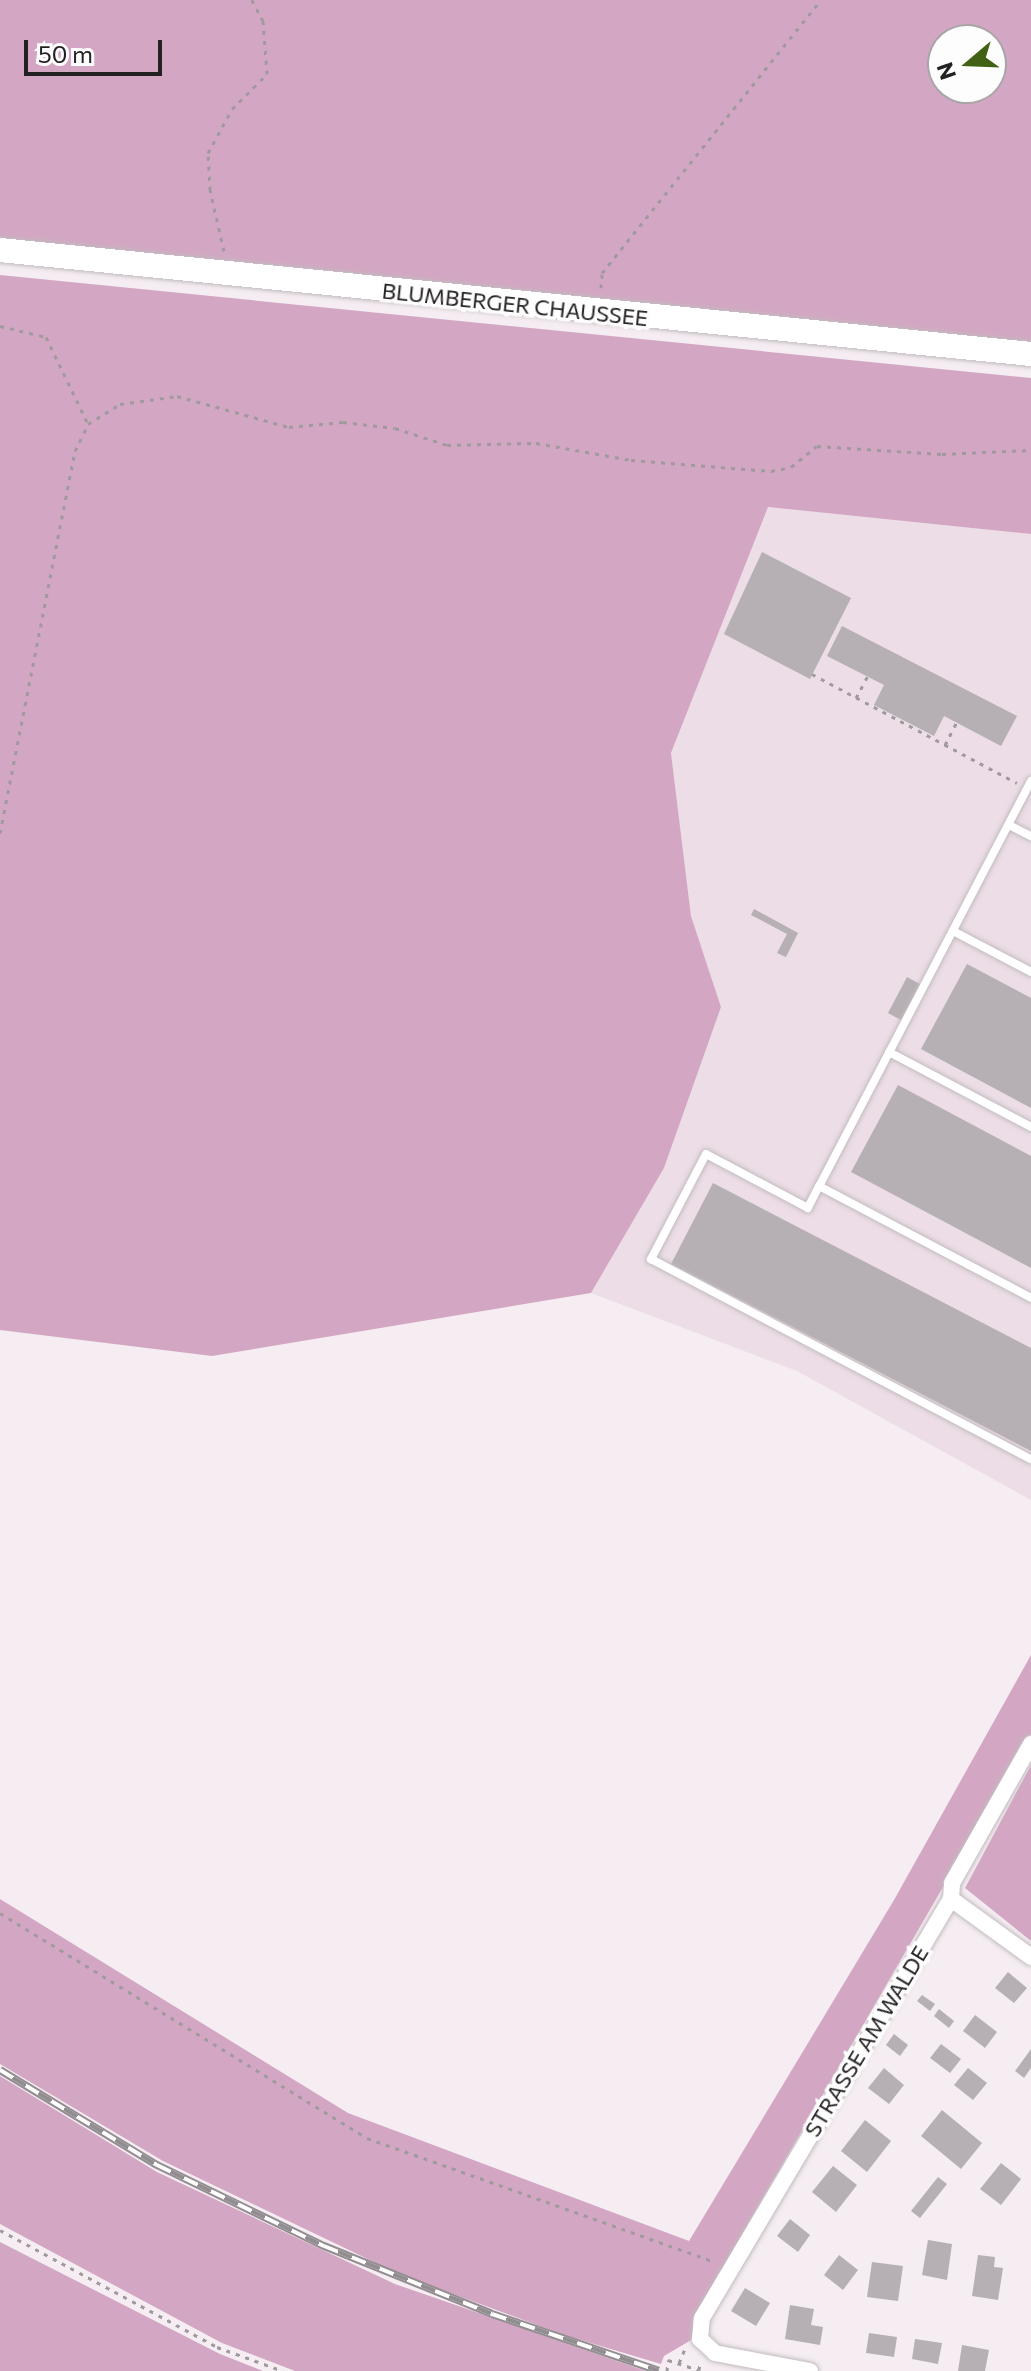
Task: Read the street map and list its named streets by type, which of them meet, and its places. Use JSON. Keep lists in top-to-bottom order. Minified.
{"streets":{"main road":["BLUMBERGER CHAUSSEE"],"street":["STRASSE AM WALDE"]},"scale_bar":"50 m","north":"left"}
